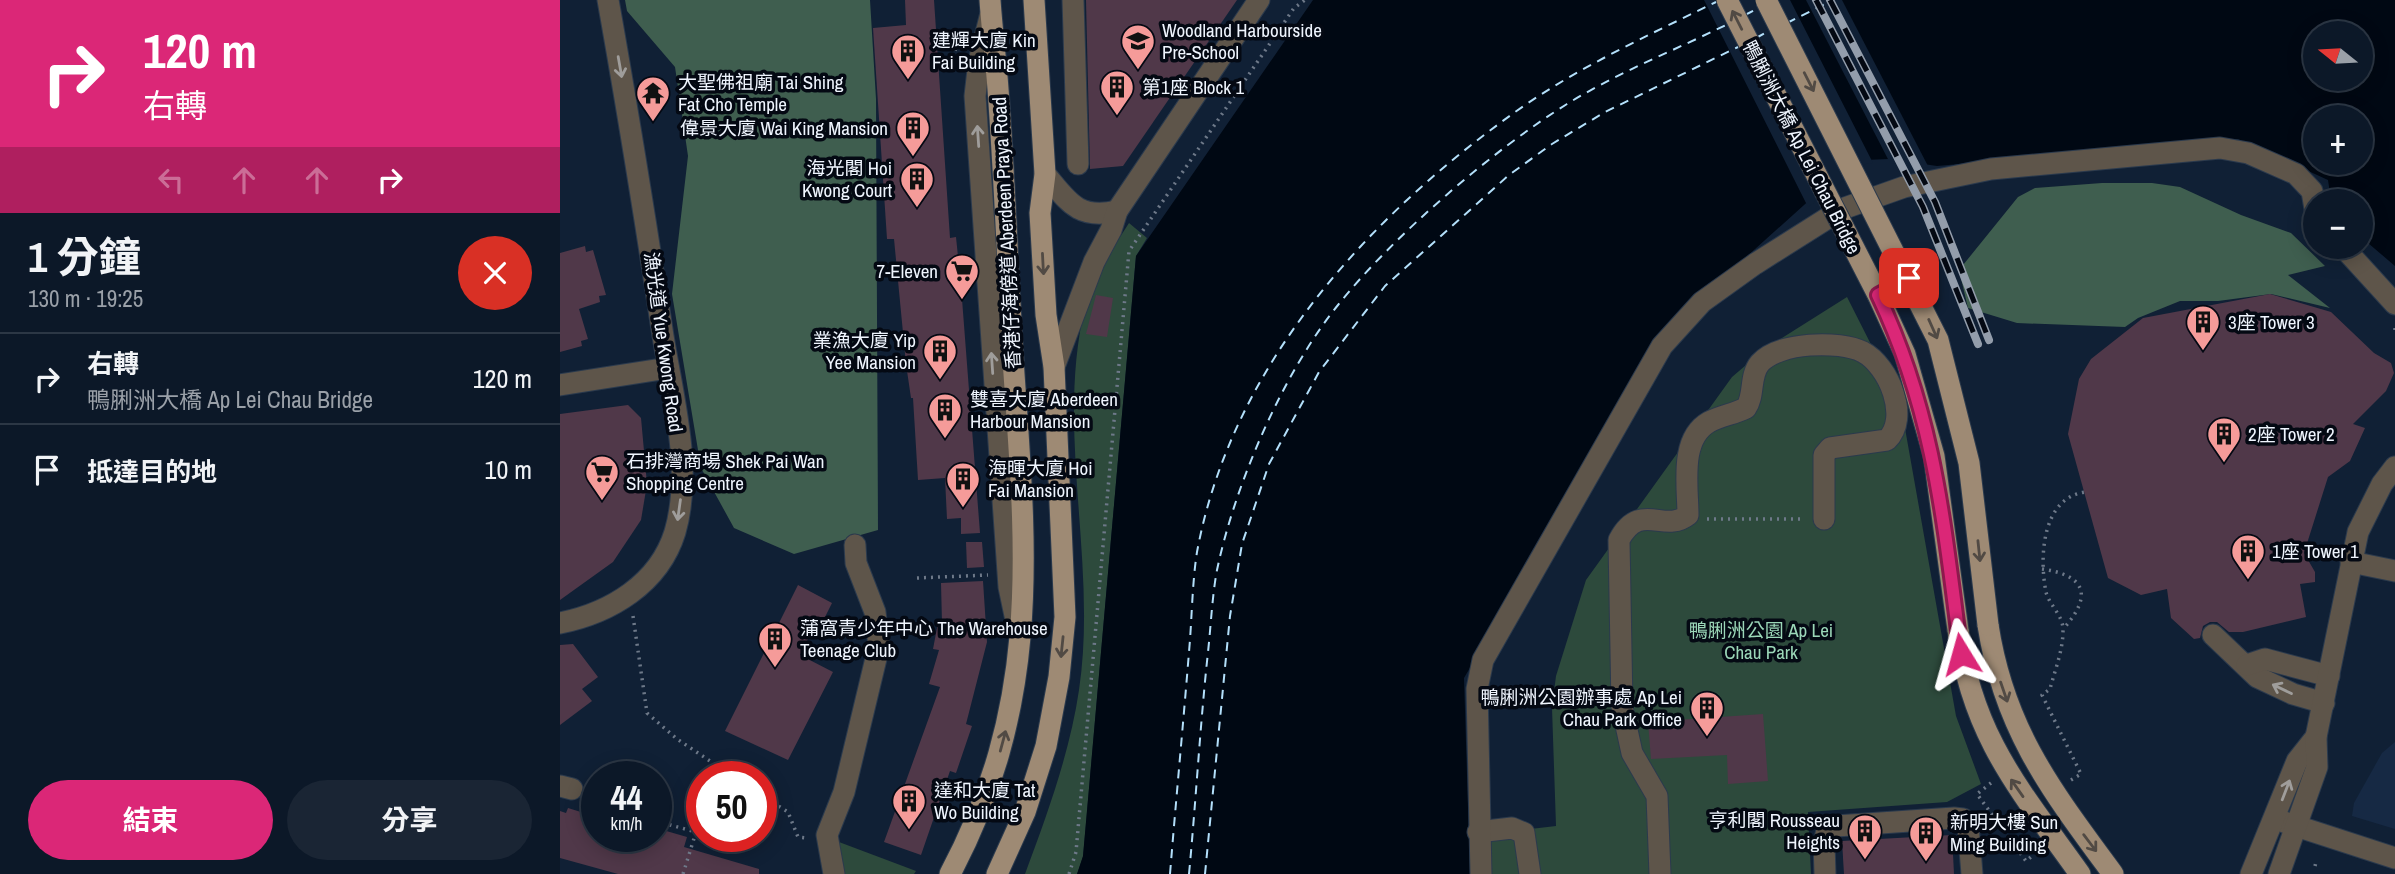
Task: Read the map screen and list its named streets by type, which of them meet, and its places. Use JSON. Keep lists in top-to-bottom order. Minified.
{"streets":{"main road":["鴨脷洲大橋 Ap Lei Chau Bridge","香港仔海傍道 Aberdeen Praya Road"],"street":["漁光道 Yue Kwong Road"]},"one_way":["漁光道 Yue Kwong Road"],"parks":["鴨脷洲公園 Ap Lei Chau Park"],"places":{"school or university":["Woodland Harbourside Pre-School"],"building":["建輝大廈 Kin Fai Building","第1座 Block 1","偉景大廈 Wai King Mansion","海光閣 Hoi Kwong Court","3座 Tower 3","業漁大廈 Yip Yee Mansion","雙喜大廈 Aberdeen Harbour Mansion","2座 Tower 2","海暉大廈 Hoi Fai Mansion","1座 Tower 1","蒲窩青少年中心 The Warehouse Teenage Club","鴨脷洲公園辦事處 Ap Lei Chau Park Office","達和大廈 Tat Wo Building","亨利閣 Rousseau Heights","新明大樓 Sun Ming Building"],"temple":["大聖佛祖廟 Tai Shing Fat Cho Temple"],"supermarket":["7-Eleven","石排灣商場 Shek Pai Wan Shopping Centre"]},"north":"left","page":{"turn":["120 m","右轉"],"map_buttons":["+","−"],"heading":["1 分鐘","130 m · 19:25"],"list":[{"name":"右轉","note":"鴨脷洲大橋 Ap Lei Chau Bridge","value":"120 m"},{"name":"抵達目的地","value":"10 m"}],"speed":"44 km/h","limit":"50","buttons":["結束","分享"]}}
